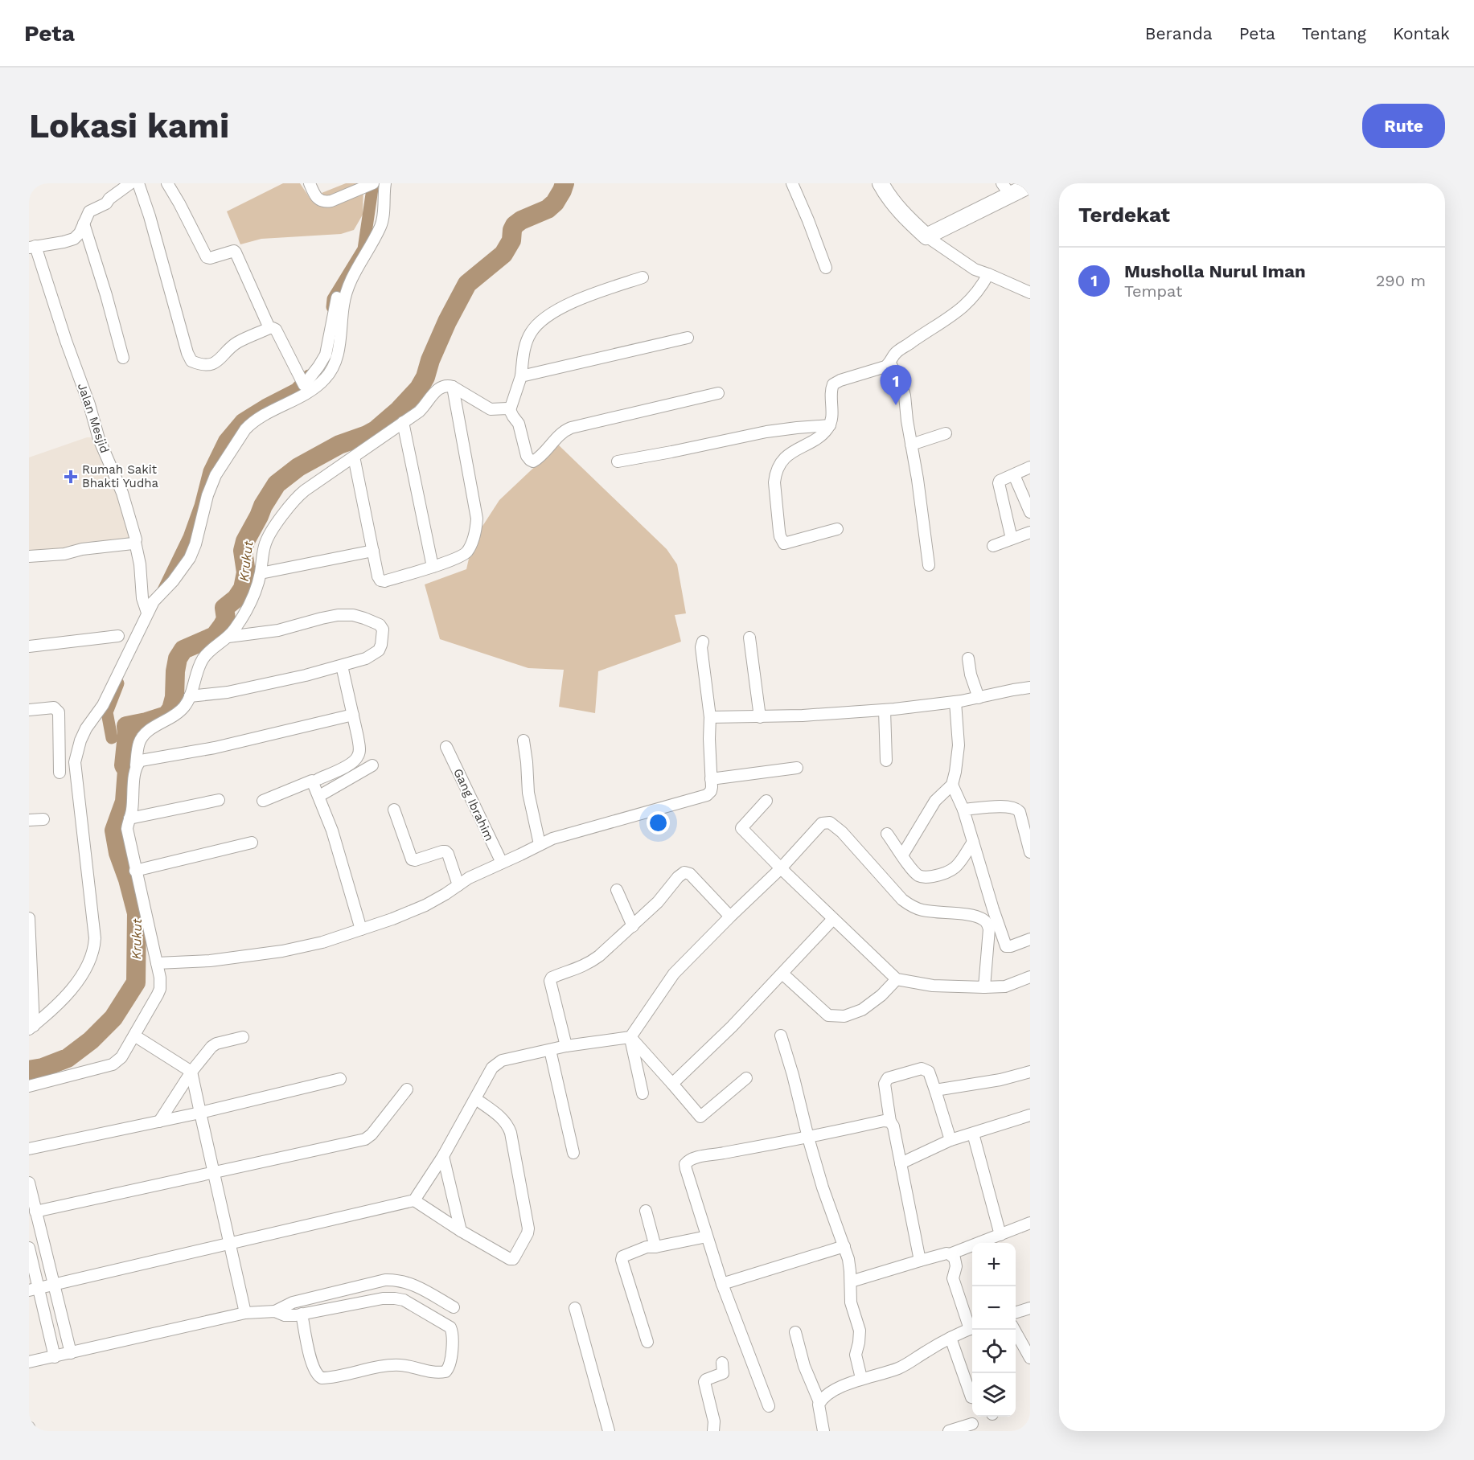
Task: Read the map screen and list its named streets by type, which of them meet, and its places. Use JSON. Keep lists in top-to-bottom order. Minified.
{"streets":{"street":["Jalan Mesjid","Gang Ibrahim"]},"water":["Krukut"],"places":{"health":["Rumah Sakit Bhakti Yudha"]},"page":{"header":"Peta","nav":["Beranda","Peta","Tentang","Kontak"],"buttons":"Rute","title":"Lokasi kami","heading":"Terdekat","list":[{"mark":"1","name":"Musholla Nurul Iman","note":"Tempat","value":"290 m"}],"pins":"1","map_buttons":["+","−"]}}
